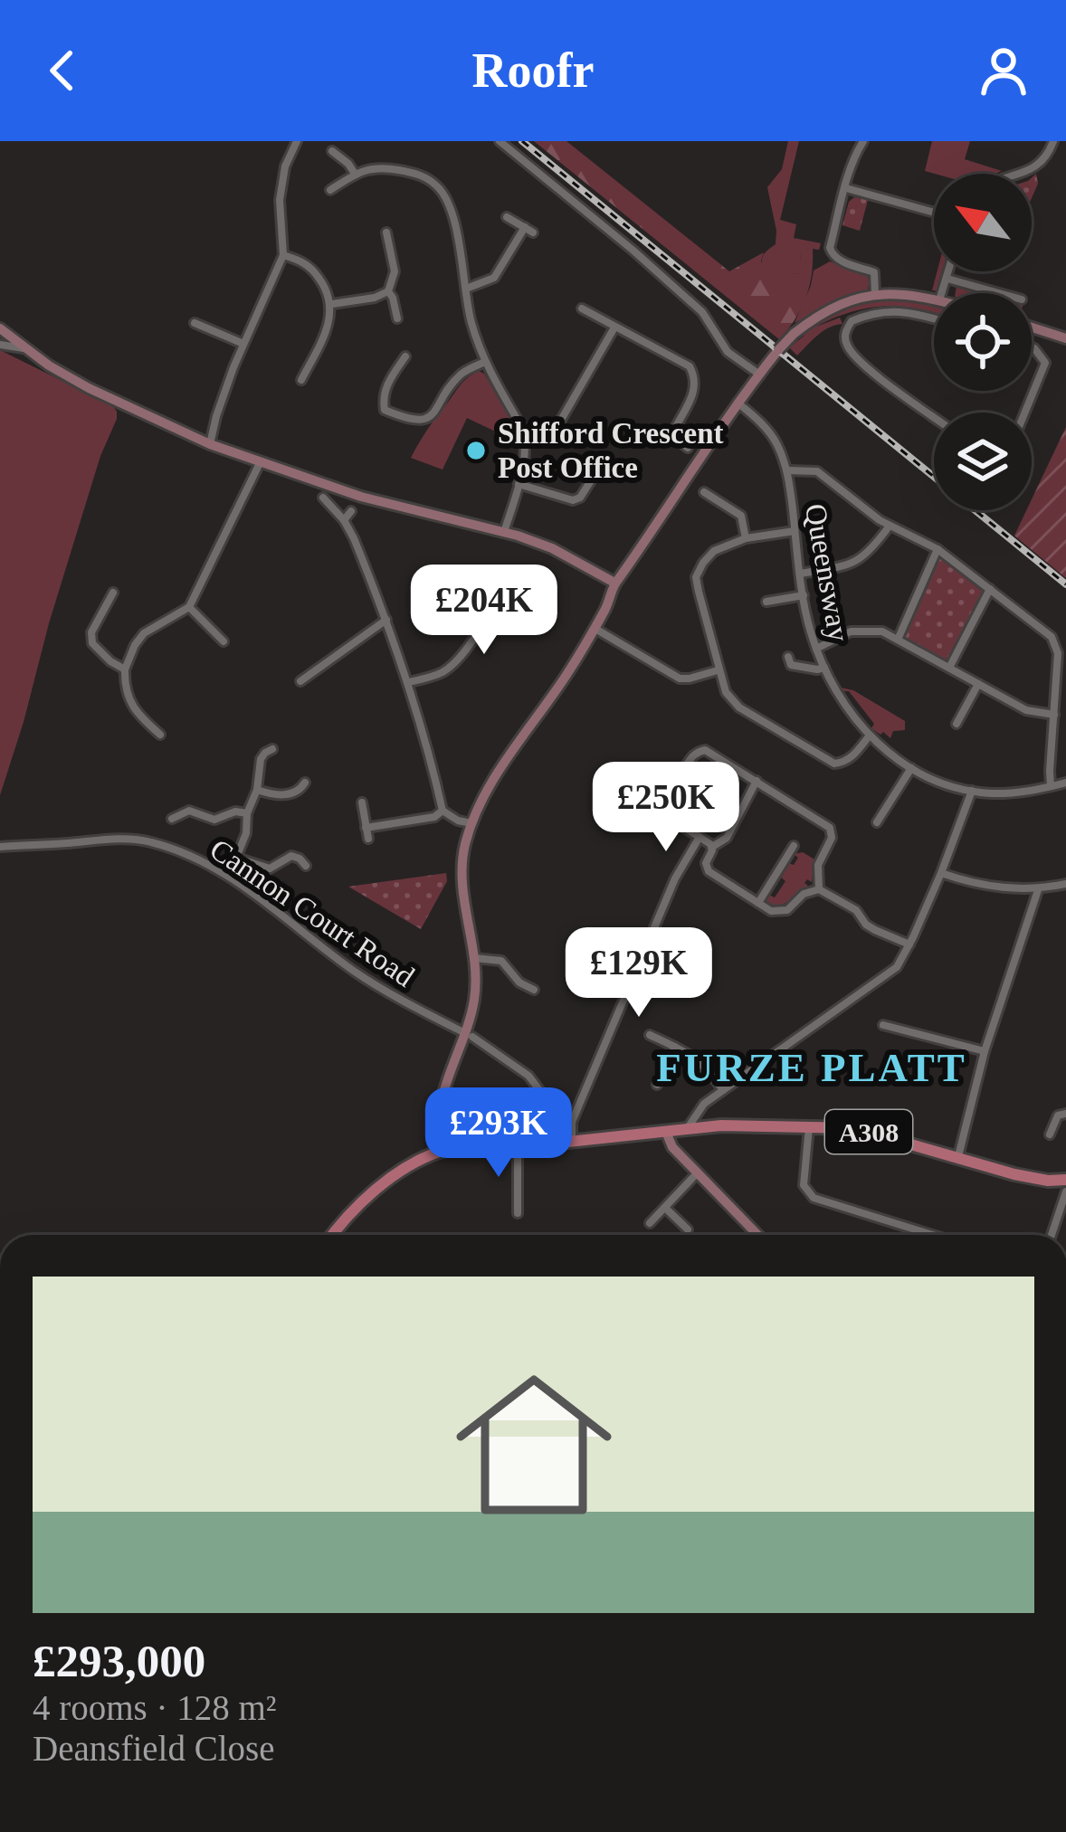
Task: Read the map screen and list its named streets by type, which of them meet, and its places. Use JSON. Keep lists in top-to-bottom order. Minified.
{"streets":{"main road":["A308"],"street":["Queensway","Cannon Court Road"]},"districts":["FURZE PLATT"],"places":["Shifford Crescent Post Office"],"north":"top left","page":{"header":"Roofr","price":["£204K","£250K","£129K","£293K"],"list":[{"name":"£293,000","note":"4 rooms · 128 m² · Deansfield Close"}]}}
